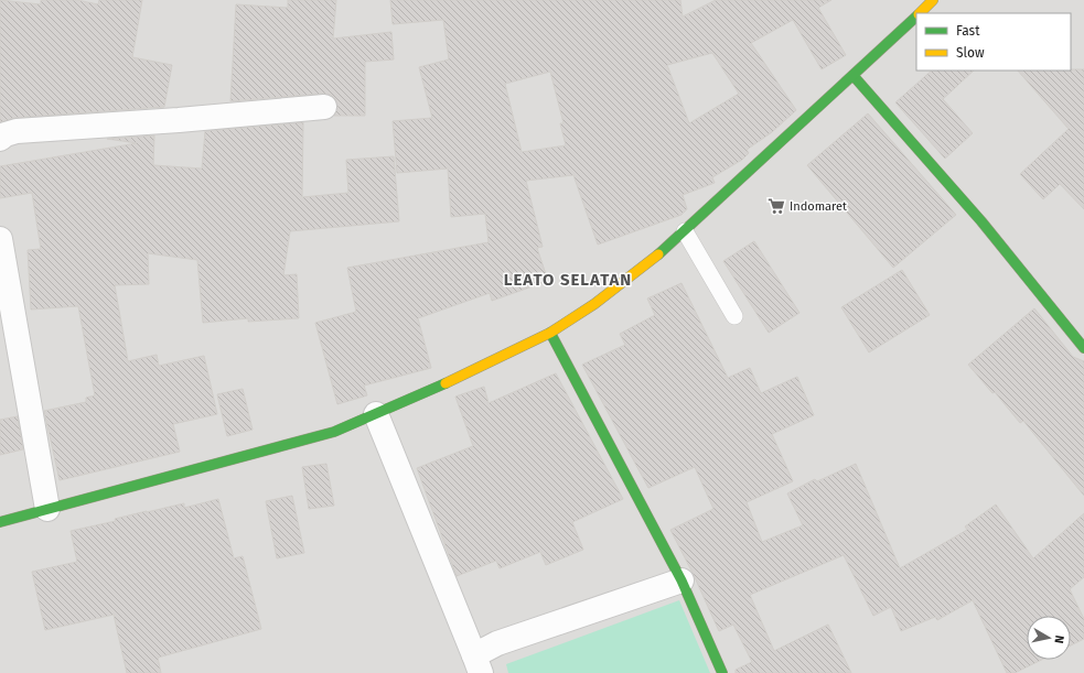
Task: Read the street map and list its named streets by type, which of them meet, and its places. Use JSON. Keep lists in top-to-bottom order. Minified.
{"districts":["LEATO SELATAN"],"places":{"supermarket":["Indomaret"]},"legend":["Fast","Slow"],"north":"right"}
